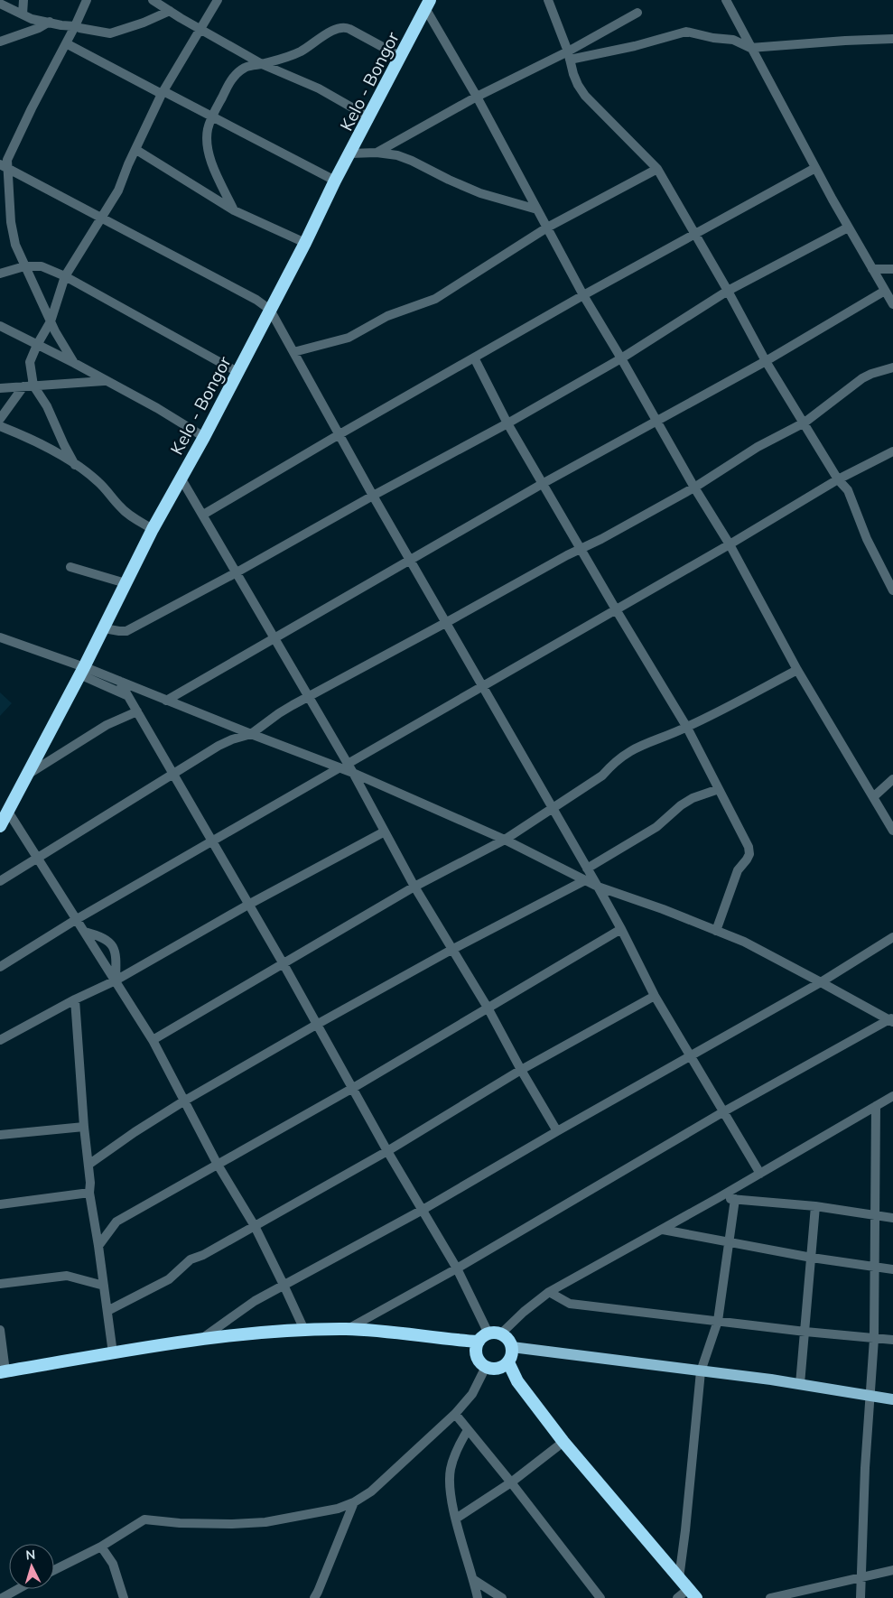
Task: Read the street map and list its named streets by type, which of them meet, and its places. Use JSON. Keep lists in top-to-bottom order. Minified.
{"streets":{"highway":["Kelo - Bongor"]},"north":"top"}
